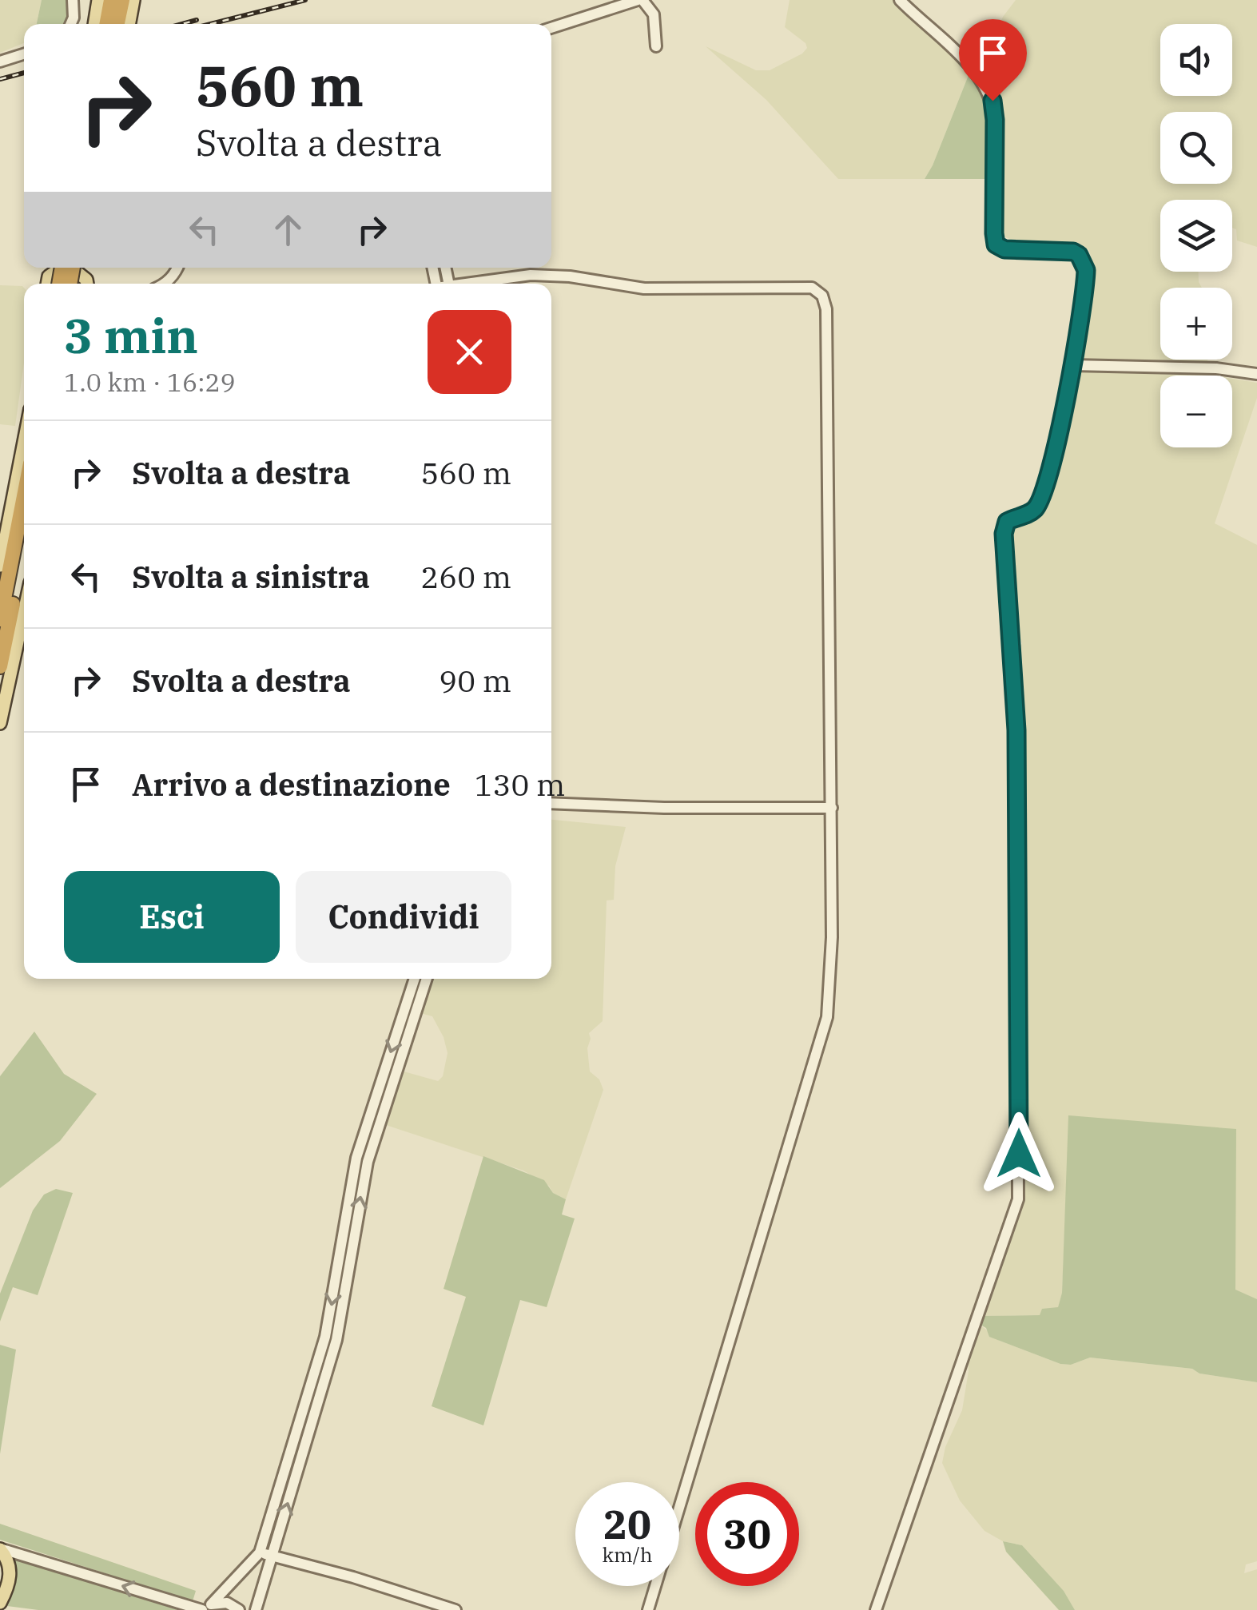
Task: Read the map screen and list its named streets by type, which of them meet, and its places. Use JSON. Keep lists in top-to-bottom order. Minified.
{"page":{"map_buttons":["+","−"],"turn":["560 m","Svolta a destra"],"heading":["3 min","1.0 km · 16:29"],"list":[{"name":"Svolta a destra","value":"560 m"},{"name":"Svolta a sinistra","value":"260 m"},{"name":"Svolta a destra","value":"90 m"},{"name":"Arrivo a destinazione","value":"130 m"}],"buttons":["Esci","Condividi"],"speed":"20 km/h","limit":"30"}}
